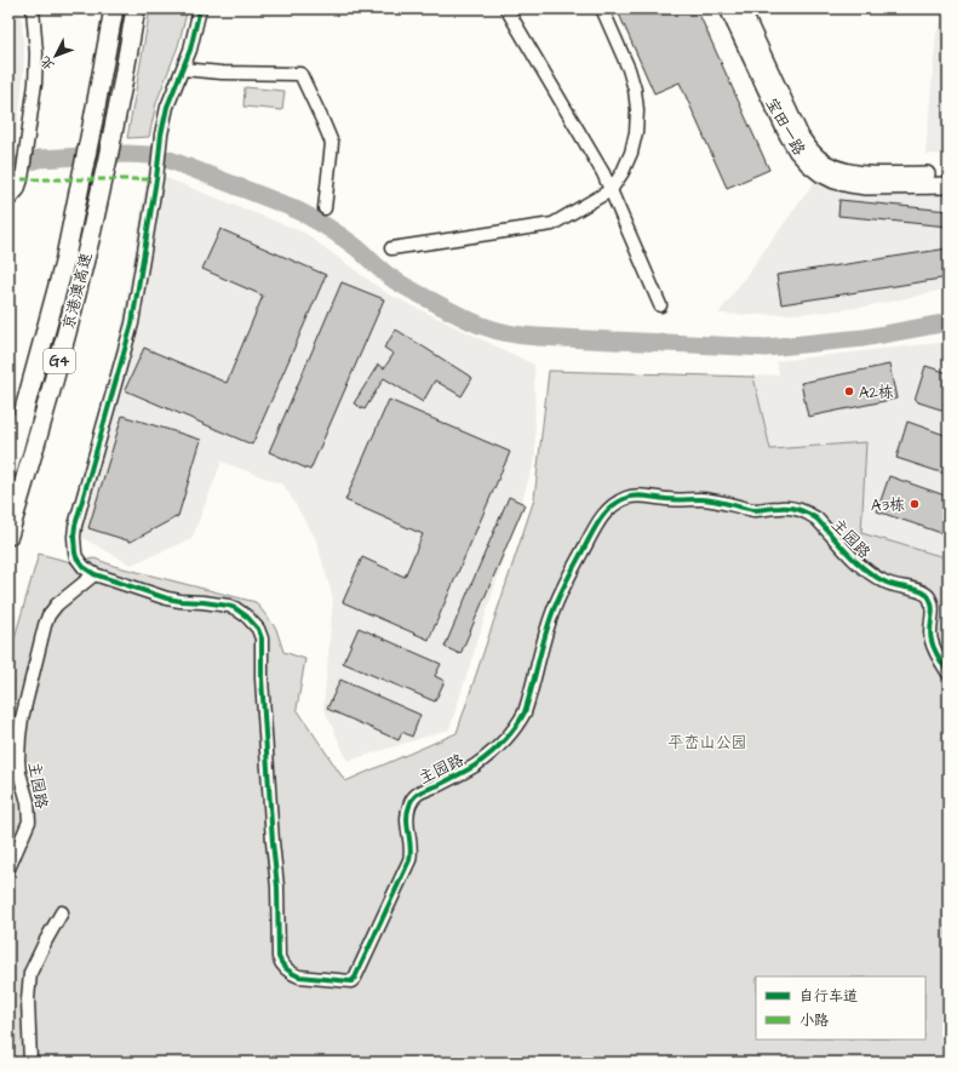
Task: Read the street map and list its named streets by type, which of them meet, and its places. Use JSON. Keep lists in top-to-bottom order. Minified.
{"streets":{"highway":["京港澳高速","G4"],"main road":["宝田一路"],"street":["主园路"]},"parks":["平峦山公园"],"places":["A2栋","A3栋"],"legend":["自行车道","小路"],"north":"bottom left"}
